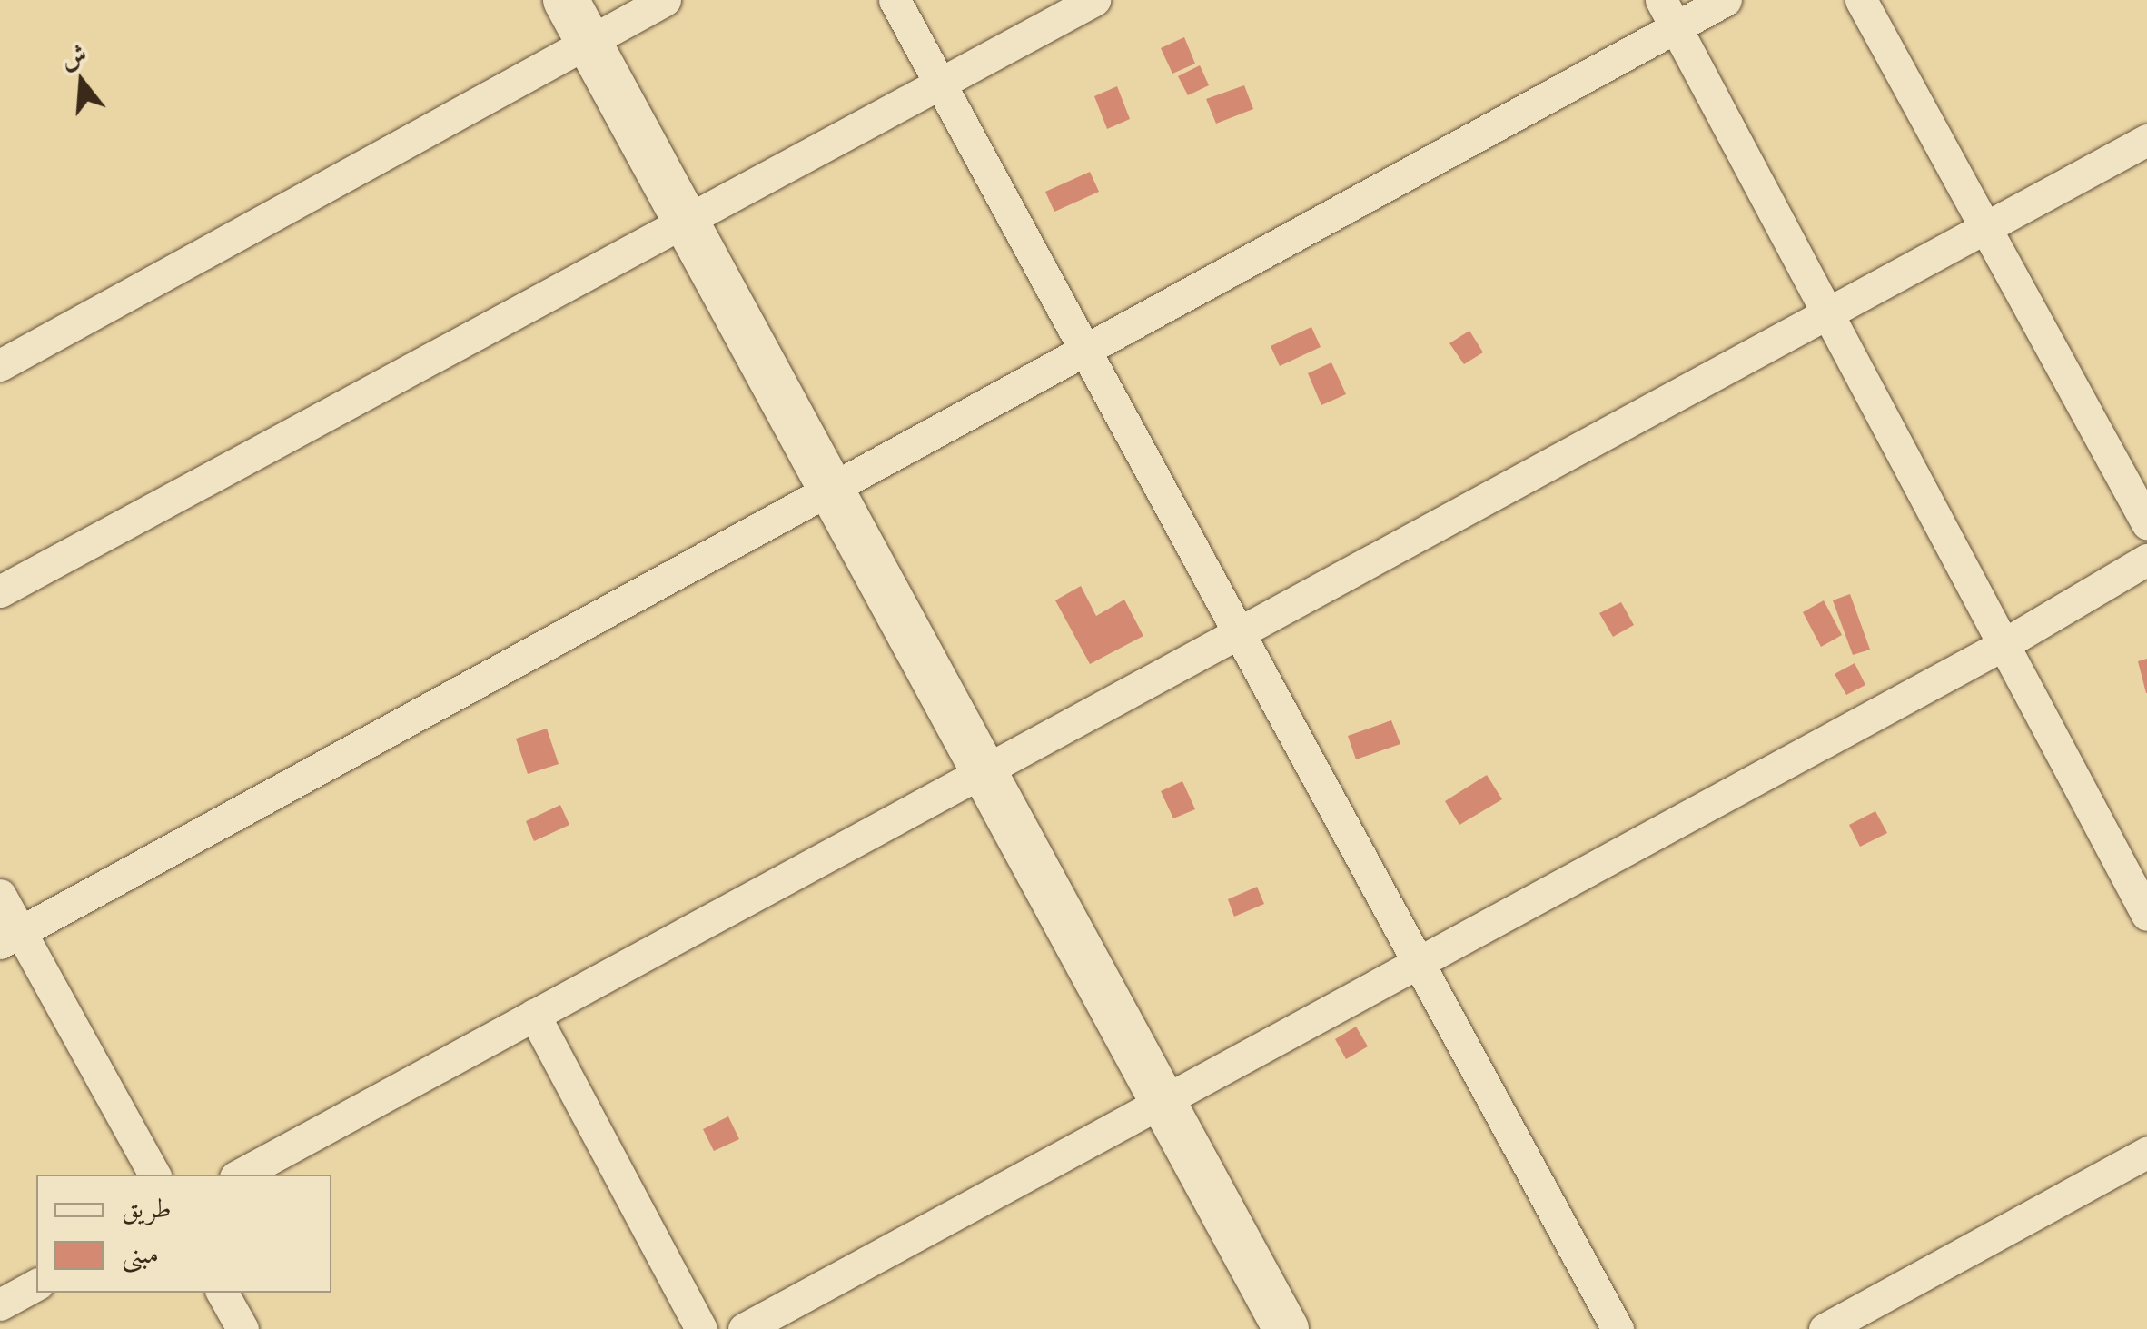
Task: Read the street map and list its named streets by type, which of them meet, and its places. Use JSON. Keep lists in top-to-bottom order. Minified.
{"legend":["طريق","مبنى"],"north":"top"}
